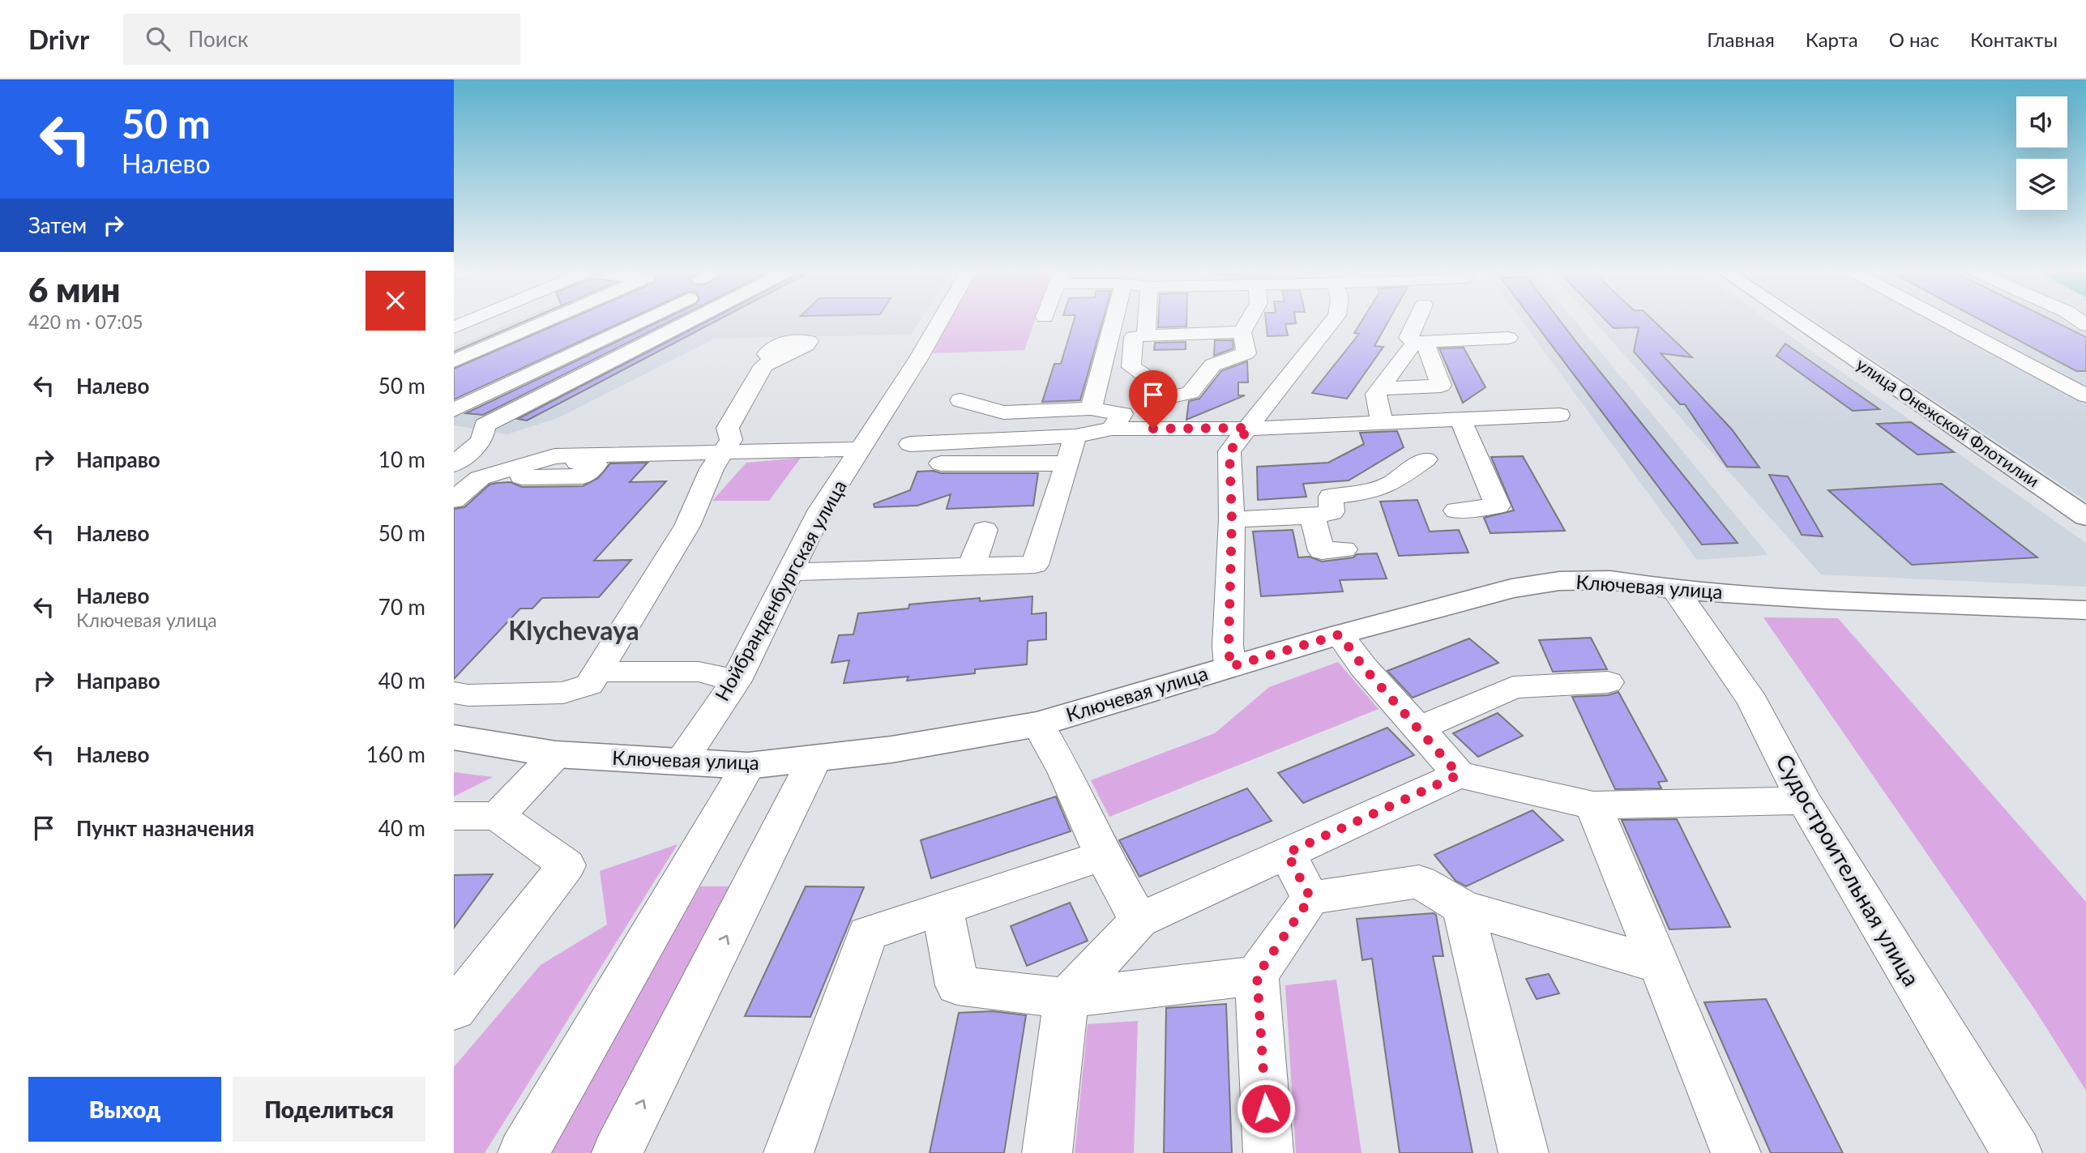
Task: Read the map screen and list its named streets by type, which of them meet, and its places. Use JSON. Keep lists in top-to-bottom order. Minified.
{"streets":{"main road":["улица Онежской Флотилии","Ключевая улица"],"street":["Нойбранденбургская улица","Судостроительная улица"]},"crossings":[["Ключевая улица","Нойбранденбургская улица"],["Ключевая улица","Судостроительная улица"]],"districts":["Klychevaya"],"page":{"header":"Drivr","search":"Поиск","nav":["Главная","Карта","О нас","Контакты"],"turn":["50 m","Налево"],"then":"Затем","heading":["6 мин","420 m · 07:05"],"list":[{"name":"Налево","value":"50 m"},{"name":"Направо","value":"10 m"},{"name":"Налево","value":"50 m"},{"name":"Налево","note":"Ключевая улица","value":"70 m"},{"name":"Направо","value":"40 m"},{"name":"Налево","value":"160 m"},{"name":"Пункт назначения","value":"40 m"}],"buttons":["Выход","Поделиться"]}}
